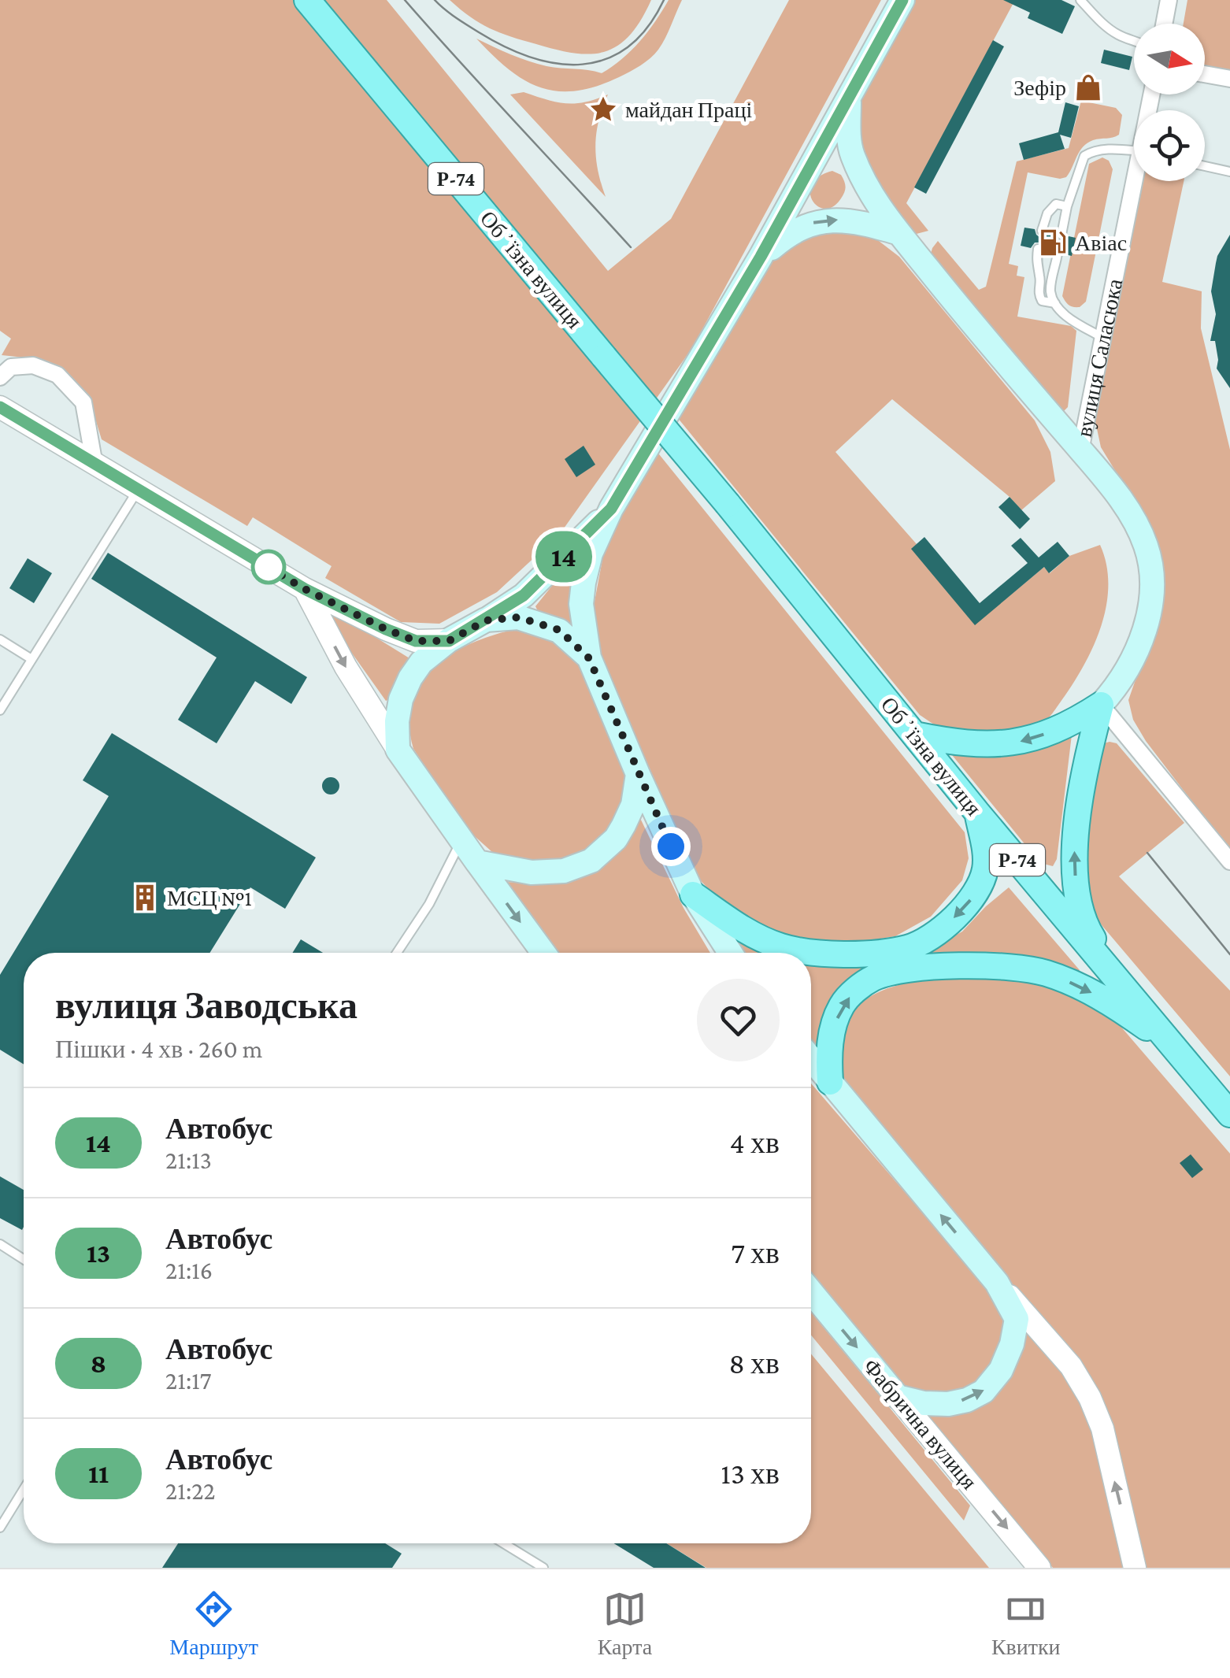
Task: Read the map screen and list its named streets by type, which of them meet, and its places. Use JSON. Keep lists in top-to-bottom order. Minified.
{"streets":{"main road":["Р-74","Обʼїзна вулиця","вулиця Саласюка","Фабрична вулиця"]},"places":{"shop":["Зефір"],"place":["майдан Праці"],"fuel station":["Авіас"],"building":["МСЦ №1"]},"lines":["bus line 14"],"north":"right","page":{"on_map":"14","heading":["вулиця Заводська","Пішки · 4 хв · 260 m"],"list":[{"mark":"14","name":"Автобус","note":"21:13","value":"4 хв"},{"mark":"13","name":"Автобус","note":"21:16","value":"7 хв"},{"mark":"8","name":"Автобус","note":"21:17","value":"8 хв"},{"mark":"11","name":"Автобус","note":"21:22","value":"13 хв"}],"tabs":["Маршрут","Карта","Квитки"]}}
